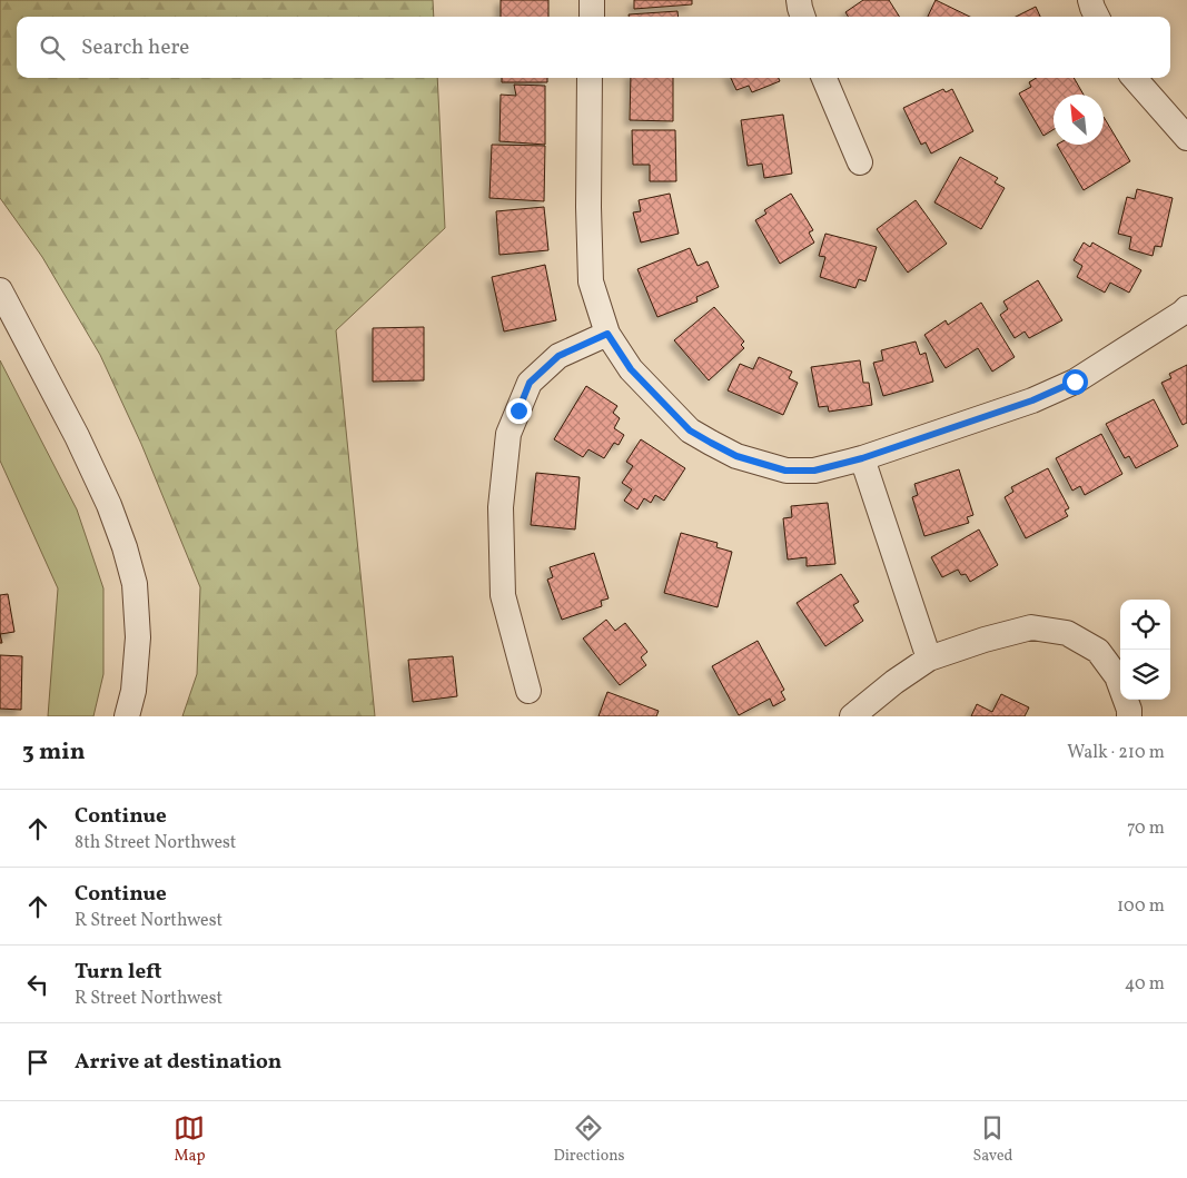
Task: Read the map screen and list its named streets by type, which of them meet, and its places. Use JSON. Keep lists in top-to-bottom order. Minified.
{"north":"top left","page":{"search":"Search here","heading":["3 min","Walk · 210 m"],"list":[["Continue","8th Street Northwest","70 m"],["Continue","R Street Northwest","100 m"],["Turn left","R Street Northwest","40 m"],"Arrive at destination"],"nav":["Map","Directions","Saved"]}}
